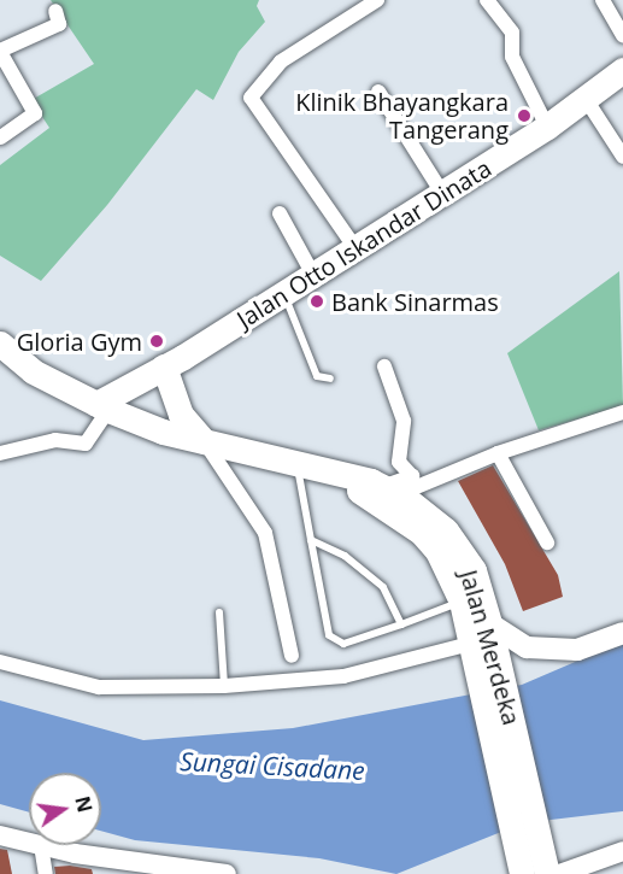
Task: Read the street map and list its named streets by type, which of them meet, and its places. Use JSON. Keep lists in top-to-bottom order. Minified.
{"streets":{"highway":["Jalan Otto Iskandar Dinata","Jalan Merdeka"]},"crossings":[["Jalan Otto Iskandar Dinata","Jalan Merdeka"]],"water":["Sungai Cisadane"],"places":["Klinik Bhayangkara Tangerang","Bank Sinarmas","Gloria Gym"],"north":"right"}
